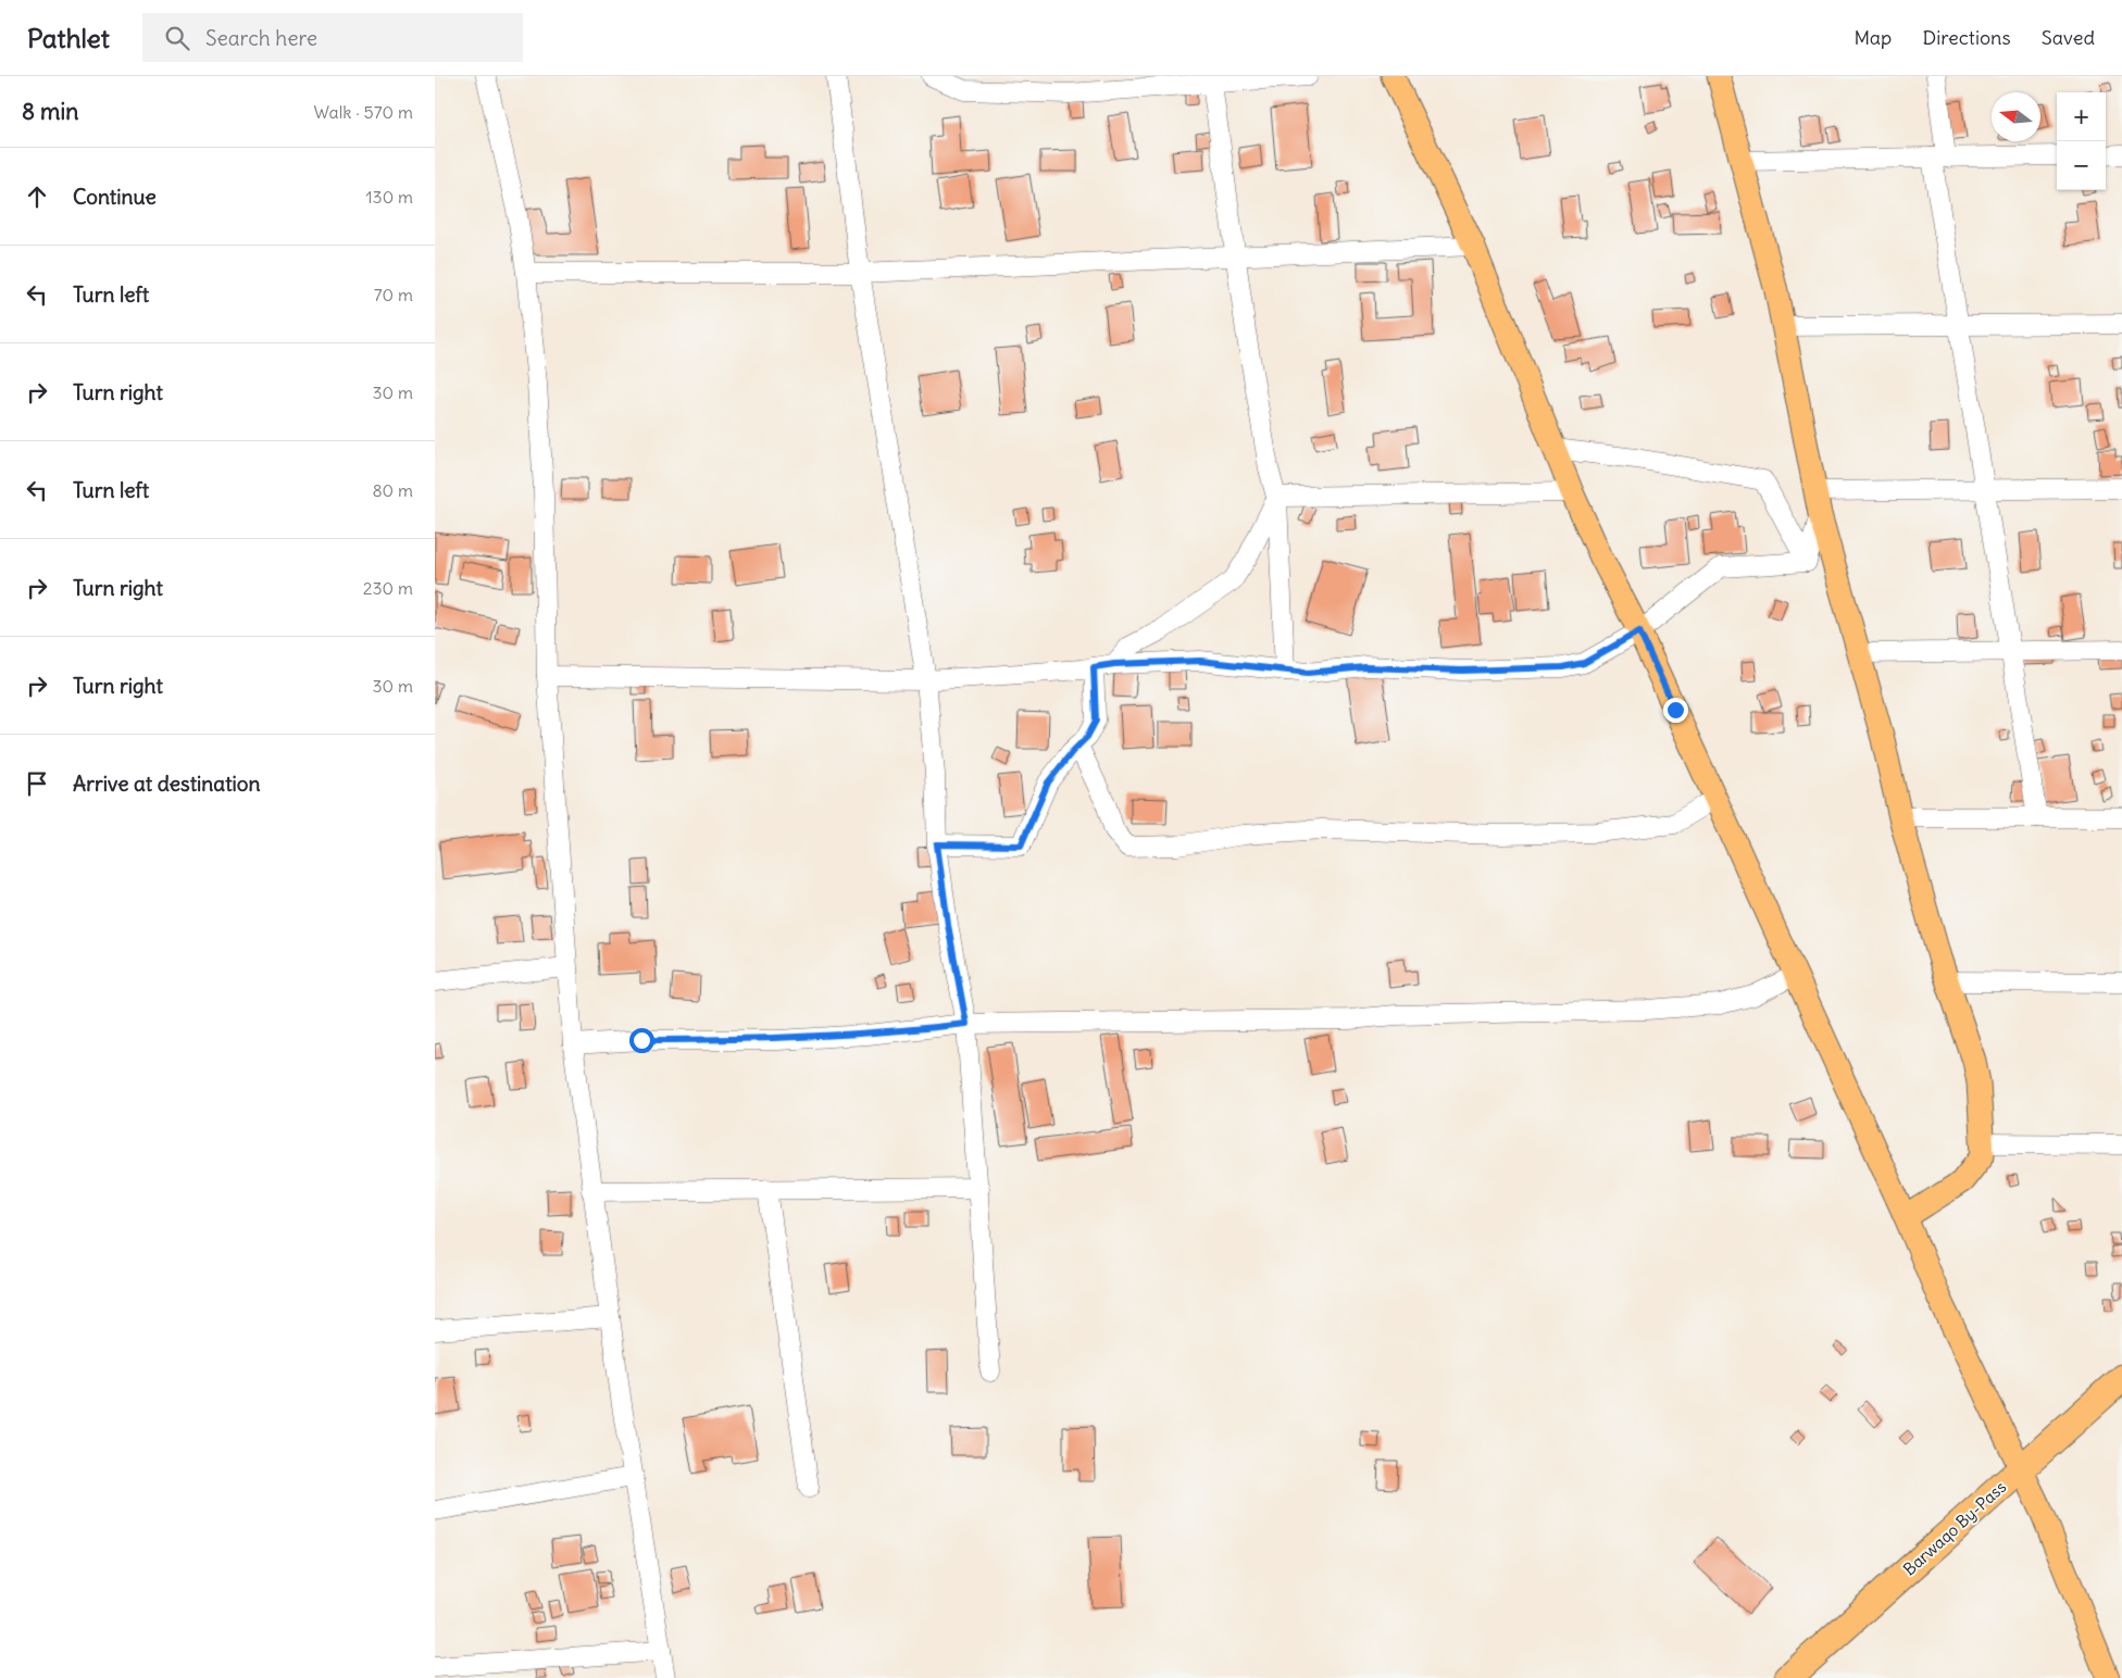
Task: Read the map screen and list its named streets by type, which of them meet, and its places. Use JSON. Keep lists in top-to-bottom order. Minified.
{"streets":{"highway":["Barwaqo By-Pass"]},"north":"left","page":{"header":"Pathlet","search":"Search here","nav":["Map","Directions","Saved"],"heading":["8 min","Walk · 570 m"],"map_buttons":["+","−"],"list":[["Continue","130 m"],["Turn left","70 m"],["Turn right","30 m"],["Turn left","80 m"],["Turn right","230 m"],["Turn right","30 m"],"Arrive at destination"]}}
